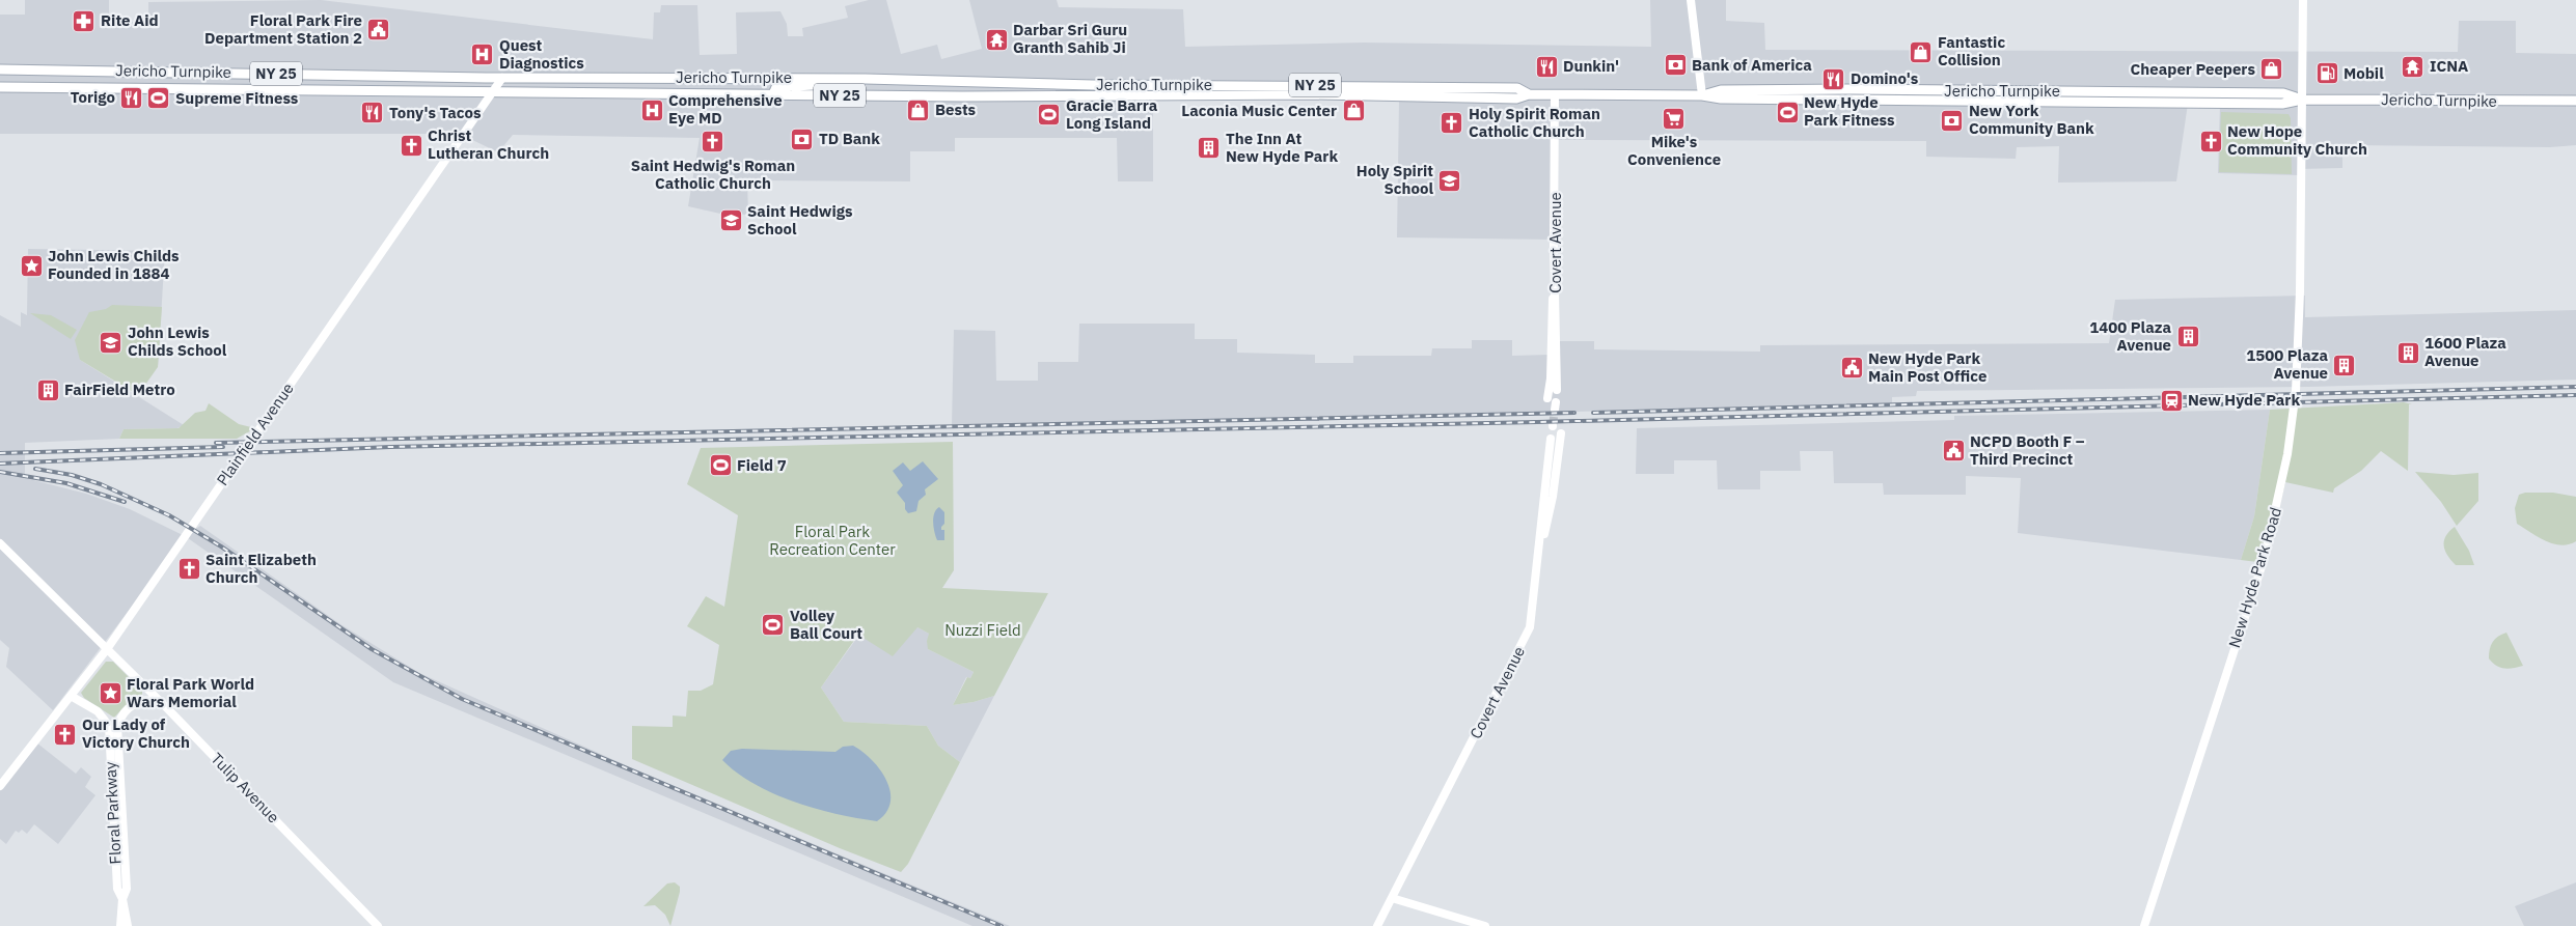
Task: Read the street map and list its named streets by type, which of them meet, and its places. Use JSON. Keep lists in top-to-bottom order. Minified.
{"streets":{"main road":["Jericho Turnpike","NY 25","Covert Avenue","Plainfield Avenue","New Hyde Park Road","Tulip Avenue","Floral Parkway"]},"crossings":[["Jericho Turnpike","Covert Avenue"],["Jericho Turnpike","Plainfield Avenue"],["Jericho Turnpike","New Hyde Park Road"],["Plainfield Avenue","Tulip Avenue"]],"parks":["Floral Park Recreation Center","Nuzzi Field"],"places":{"pharmacy":["Rite Aid"],"public building":["Floral Park Fire Department Station 2","New Hyde Park Main Post Office","NCPD Booth F – Third Precinct"],"temple":["Darbar Sri Guru Granth Sahib Ji","ICNA"],"shop":["Fantastic Collision","Cheaper Peepers","Bests","Laconia Music Center"],"hospital":["Quest Diagnostics","Comprehensive Eye MD"],"bank":["Bank of America","New York Community Bank","TD Bank"],"restaurant":["Dunkin'","Domino's","Torigo","Tony's Tacos"],"fuel station":["Mobil"],"sports":["Supreme Fitness","New Hyde Park Fitness","Gracie Barra Long Island","Field 7","Volley Ball Court"],"supermarket":["Mike's Convenience"],"church":["Holy Spirit Roman Catholic Church","New Hope Community Church","Saint Hedwig's Roman Catholic Church","Christ Lutheran Church","Saint Elizabeth Church","Our Lady of Victory Church"],"building":["The Inn At New Hyde Park","1400 Plaza Avenue","1600 Plaza Avenue","1500 Plaza Avenue","FairField Metro"],"school or university":["Holy Spirit School","Saint Hedwigs School","John Lewis Childs School"],"place":["John Lewis Childs Founded in 1884","Floral Park World Wars Memorial"],"station":["New Hyde Park"]}}
